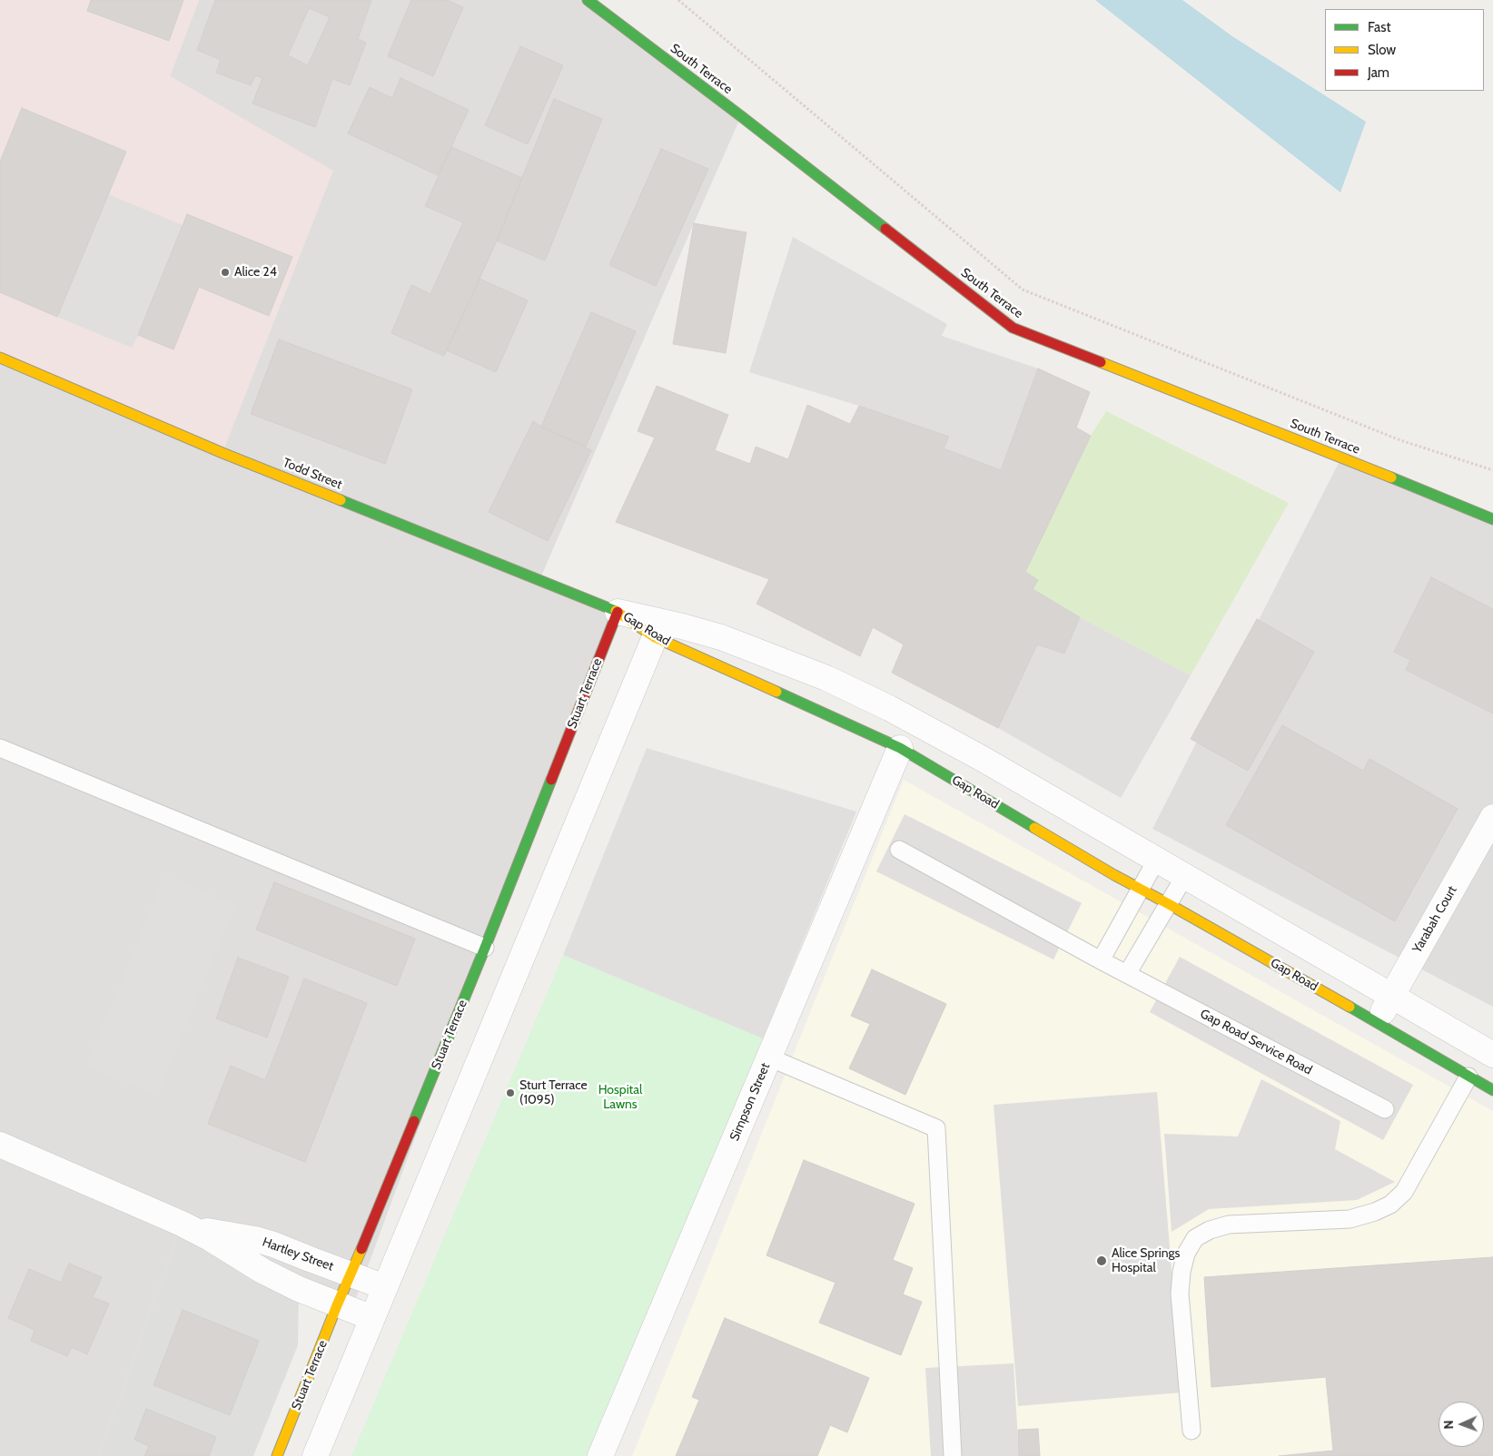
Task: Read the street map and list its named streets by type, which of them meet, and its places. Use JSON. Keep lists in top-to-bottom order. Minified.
{"streets":{"street":["South Terrace","Todd Street","Gap Road","Stuart Terrace","Yarabah Court","Simpson Street","Hartley Street"],"lane":["Gap Road Service Road"]},"crossings":[["Todd Street","Gap Road"],["Todd Street","Stuart Terrace"],["Gap Road","Stuart Terrace"],["Gap Road","Yarabah Court"],["Gap Road","Simpson Street"],["Stuart Terrace","Hartley Street"]],"parks":["Hospital Lawns"],"places":["Alice 24","Sturt Terrace (1095)","Alice Springs Hospital"],"legend":["Fast","Slow","Jam"],"north":"left"}
